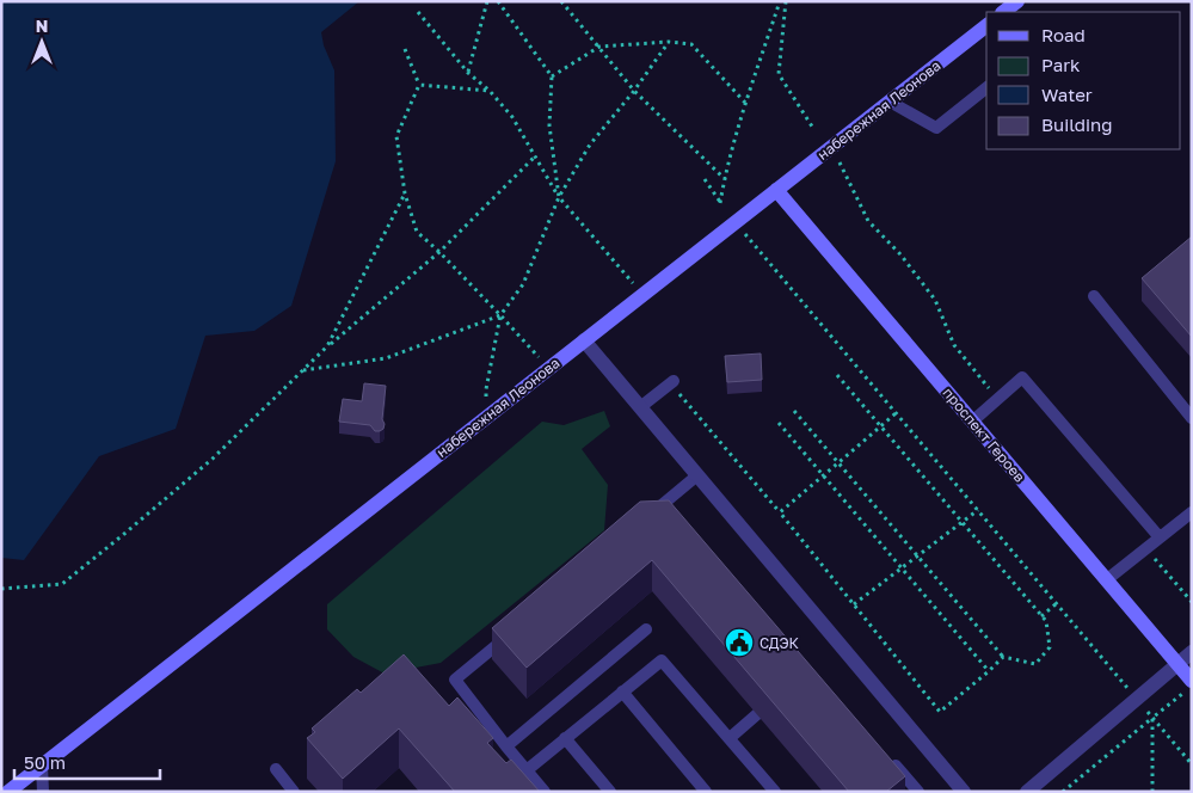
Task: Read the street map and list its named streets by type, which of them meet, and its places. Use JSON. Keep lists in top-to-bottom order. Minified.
{"streets":{"main road":["набережная Леонова","проспект Героев"]},"crossings":[["набережная Леонова","проспект Героев"]],"places":{"public building":["СДЭК"]},"legend":["Road","Park","Water","Building"],"scale_bar":"50 m","north":"top"}
